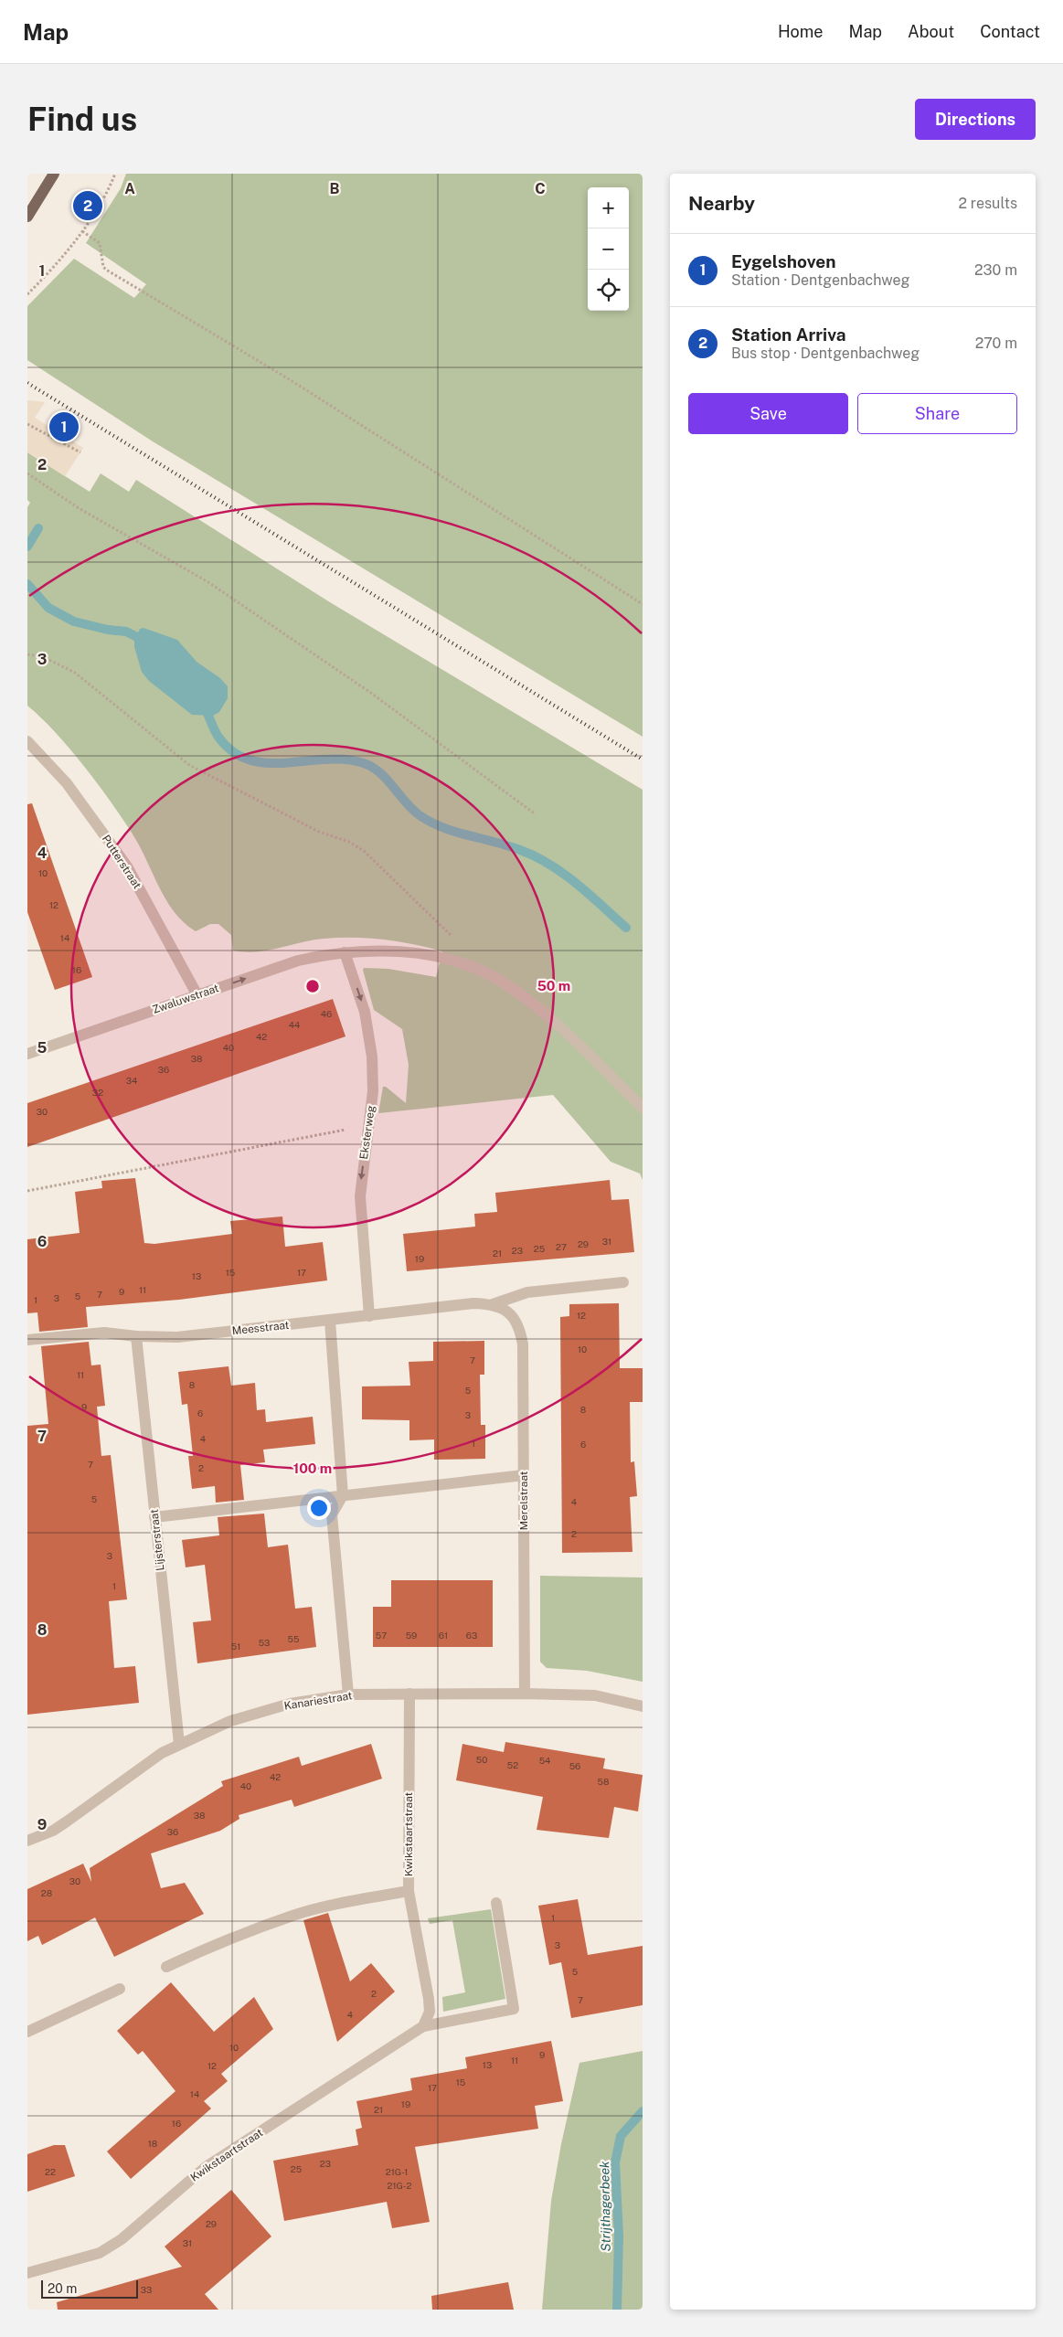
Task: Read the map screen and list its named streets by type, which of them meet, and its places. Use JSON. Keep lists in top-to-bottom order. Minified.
{"streets":{"street":["Putterstraat","Zwaluwstraat","Eksterweg","Meesstraat","Merelstraat","Lijsterstraat","Kanariestraat","Kwikstaartstraat"]},"crossings":[["Putterstraat","Zwaluwstraat"],["Zwaluwstraat","Eksterweg"],["Eksterweg","Meesstraat"],["Meesstraat","Merelstraat"],["Meesstraat","Lijsterstraat"],["Merelstraat","Kanariestraat"],["Lijsterstraat","Kanariestraat"],["Kanariestraat","Kwikstaartstraat"]],"one_way":["Eksterweg"],"water":["Strijthagerbeek"],"house_numbers":["10","12","14","16","46","44","42","40","38","36","34","32","30","31","29","27","25","23","21","19","15","17","13","11","9","7","5","3","1","12","10","7","11","8","5","9","8","6","3","4","1","6","7","2","5","4","2","3","1","57","59","61","63","55","53","51","50","54","52","56","42","58","40","38","36","30","28","1","3","5","2","7","4","10","9","11","13","12","15","17","14","19","21","16","18","23","25","22","21G-1","21G-2","29","31","33"],"scale_bar":"20 m","page":{"header":"Map","nav":["Home","Map","About","Contact"],"buttons":["Directions",["Save","Share"]],"title":"Find us","heading":["Nearby","2 results"],"map_buttons":["+","−"],"pins":["2","1"],"list":[{"mark":"1","name":"Eygelshoven","note":"Station · Dentgenbachweg","value":"230 m"},{"mark":"2","name":"Station Arriva","note":"Bus stop · Dentgenbachweg","value":"270 m"}],"scale":"20 m"},"grid":{"columns":["A","B","C"],"rows":["1","2","3","4","5","6","7","8","9"]},"rings":["50 m","100 m"]}
